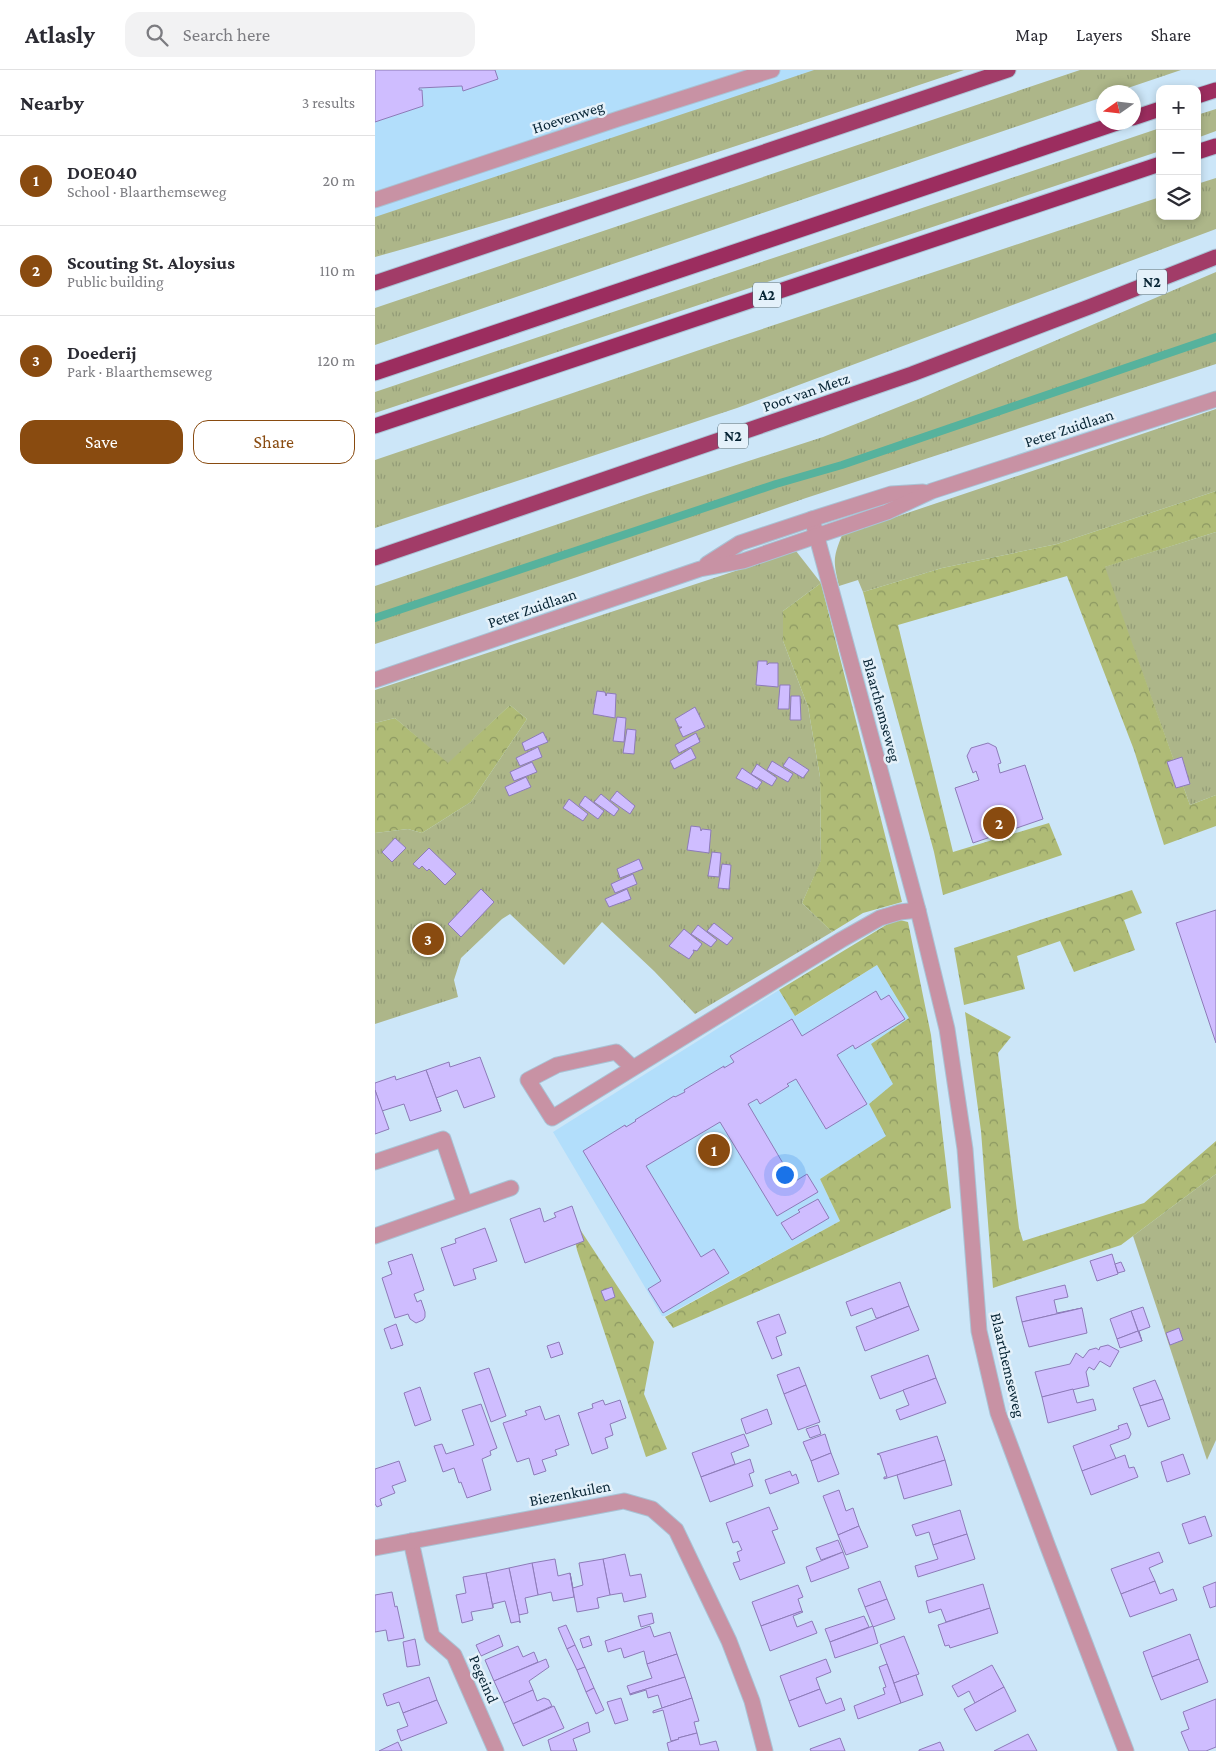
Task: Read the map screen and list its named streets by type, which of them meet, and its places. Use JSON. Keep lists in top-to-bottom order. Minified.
{"streets":{"highway":["N2","A2","Poot van Metz"],"street":["Hoevenweg","Peter Zuidlaan","Blaarthemseweg","Biezenkuilen","Pegeind"]},"crossings":[["Peter Zuidlaan","Blaarthemseweg"],["Biezenkuilen","Pegeind"]],"north":"left","page":{"header":"Atlasly","search":"Search here","nav":["Map","Layers","Share"],"heading":["Nearby","3 results"],"map_buttons":["+","−"],"list":[{"mark":"1","name":"DOE040","note":"School · Blaarthemseweg","value":"20 m"},{"mark":"2","name":"Scouting St. Aloysius","note":"Public building","value":"110 m"},{"mark":"3","name":"Doederij","note":"Park · Blaarthemseweg","value":"120 m"}],"buttons":["Save","Share"],"pins":["2","3","1"]}}
